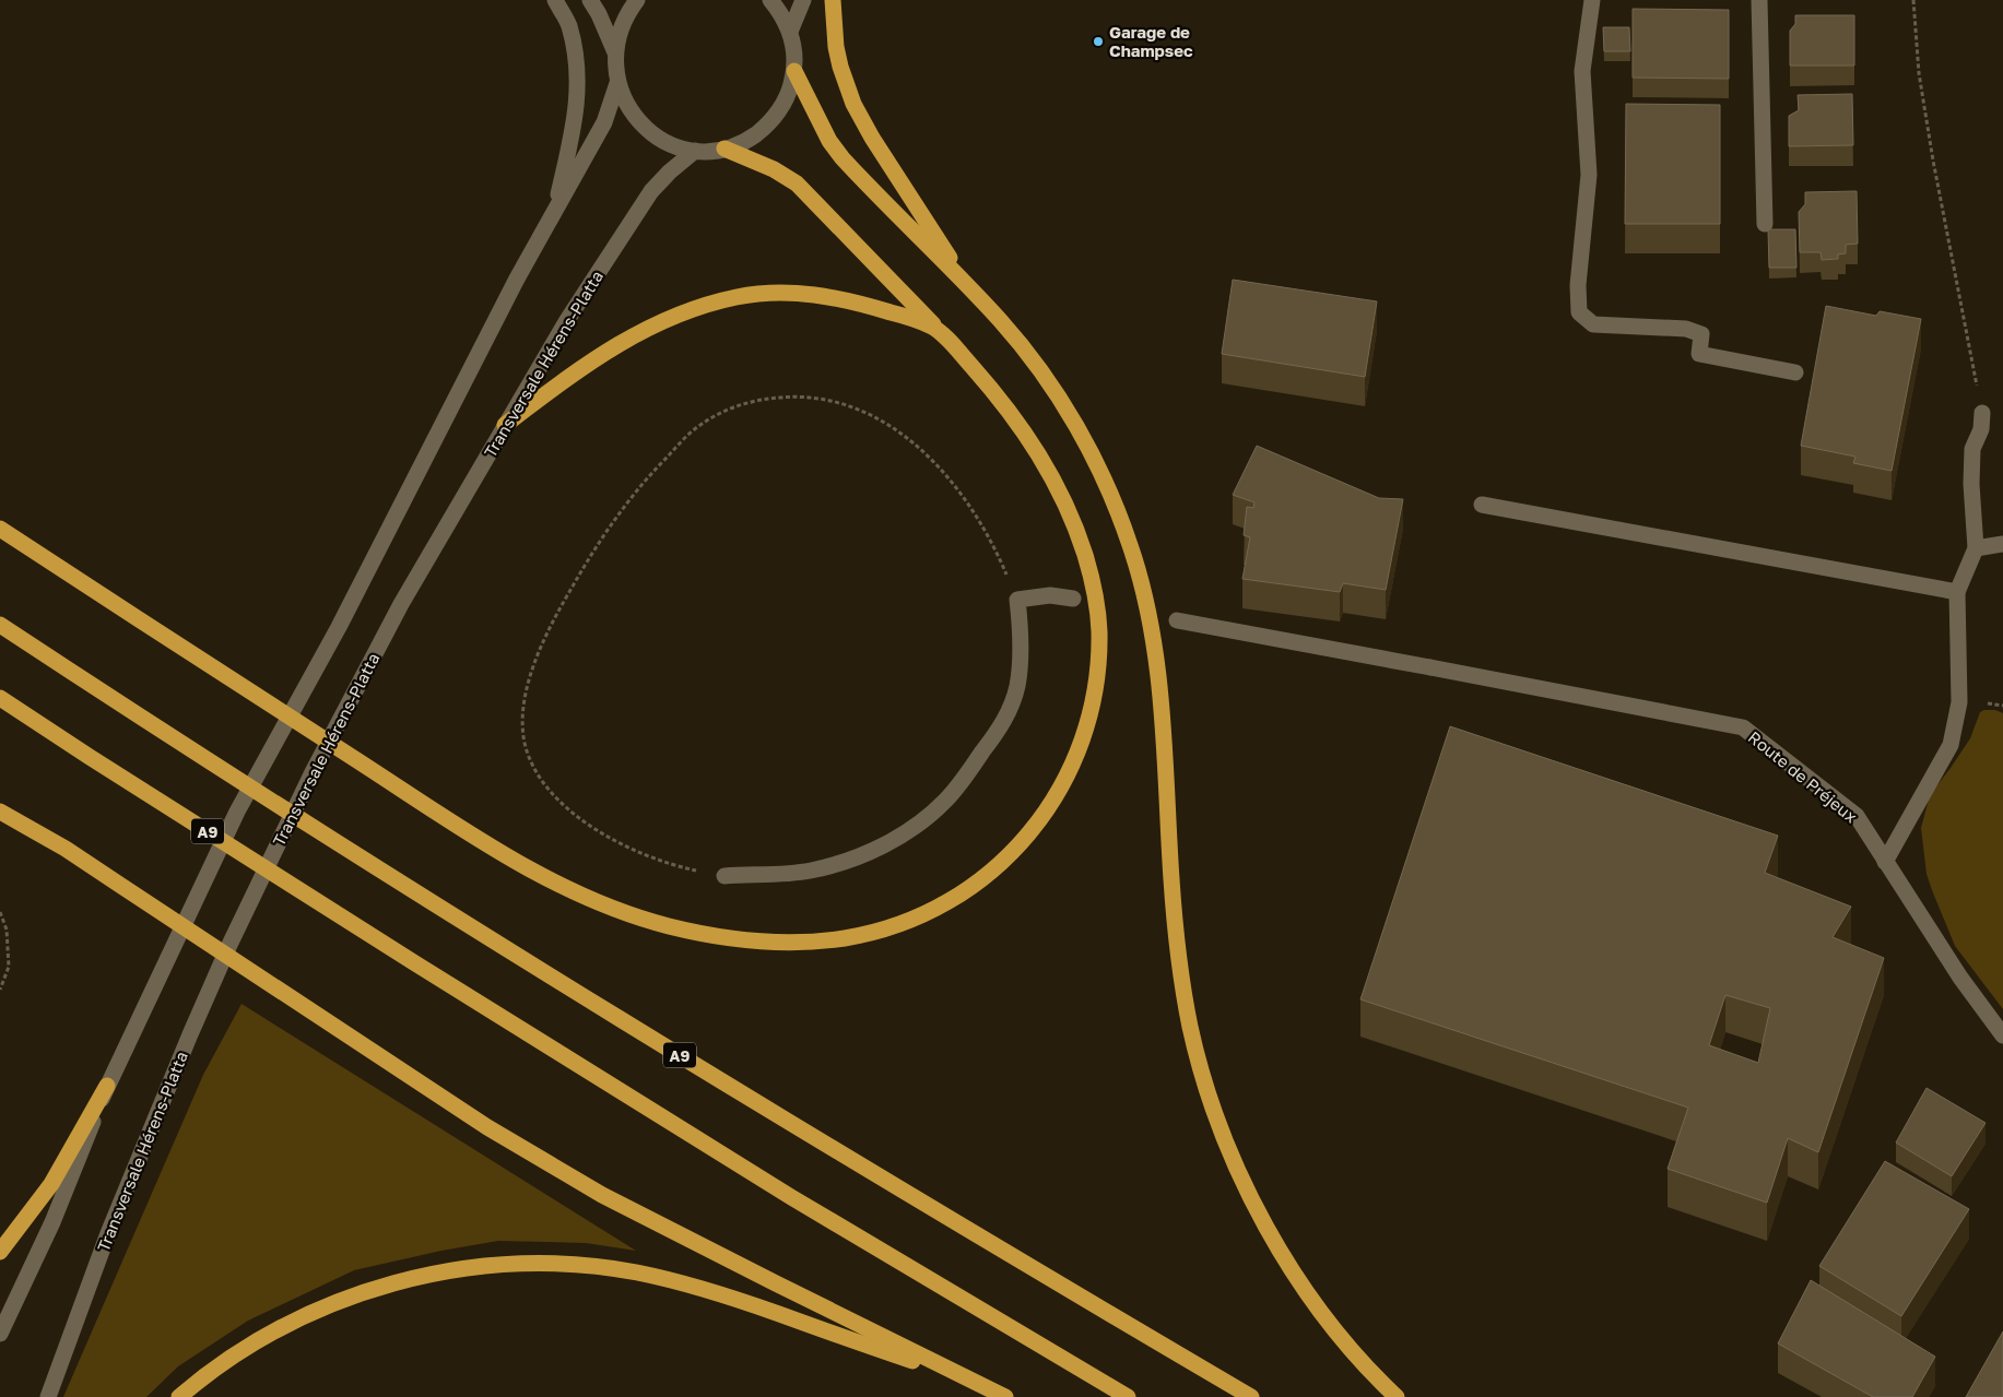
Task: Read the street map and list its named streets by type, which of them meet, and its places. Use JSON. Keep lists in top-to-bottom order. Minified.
{"streets":{"highway":["A9"],"main road":["Transversale Hérens-Platta","Route de Préjeux"]},"places":["Garage de Champsec"]}
